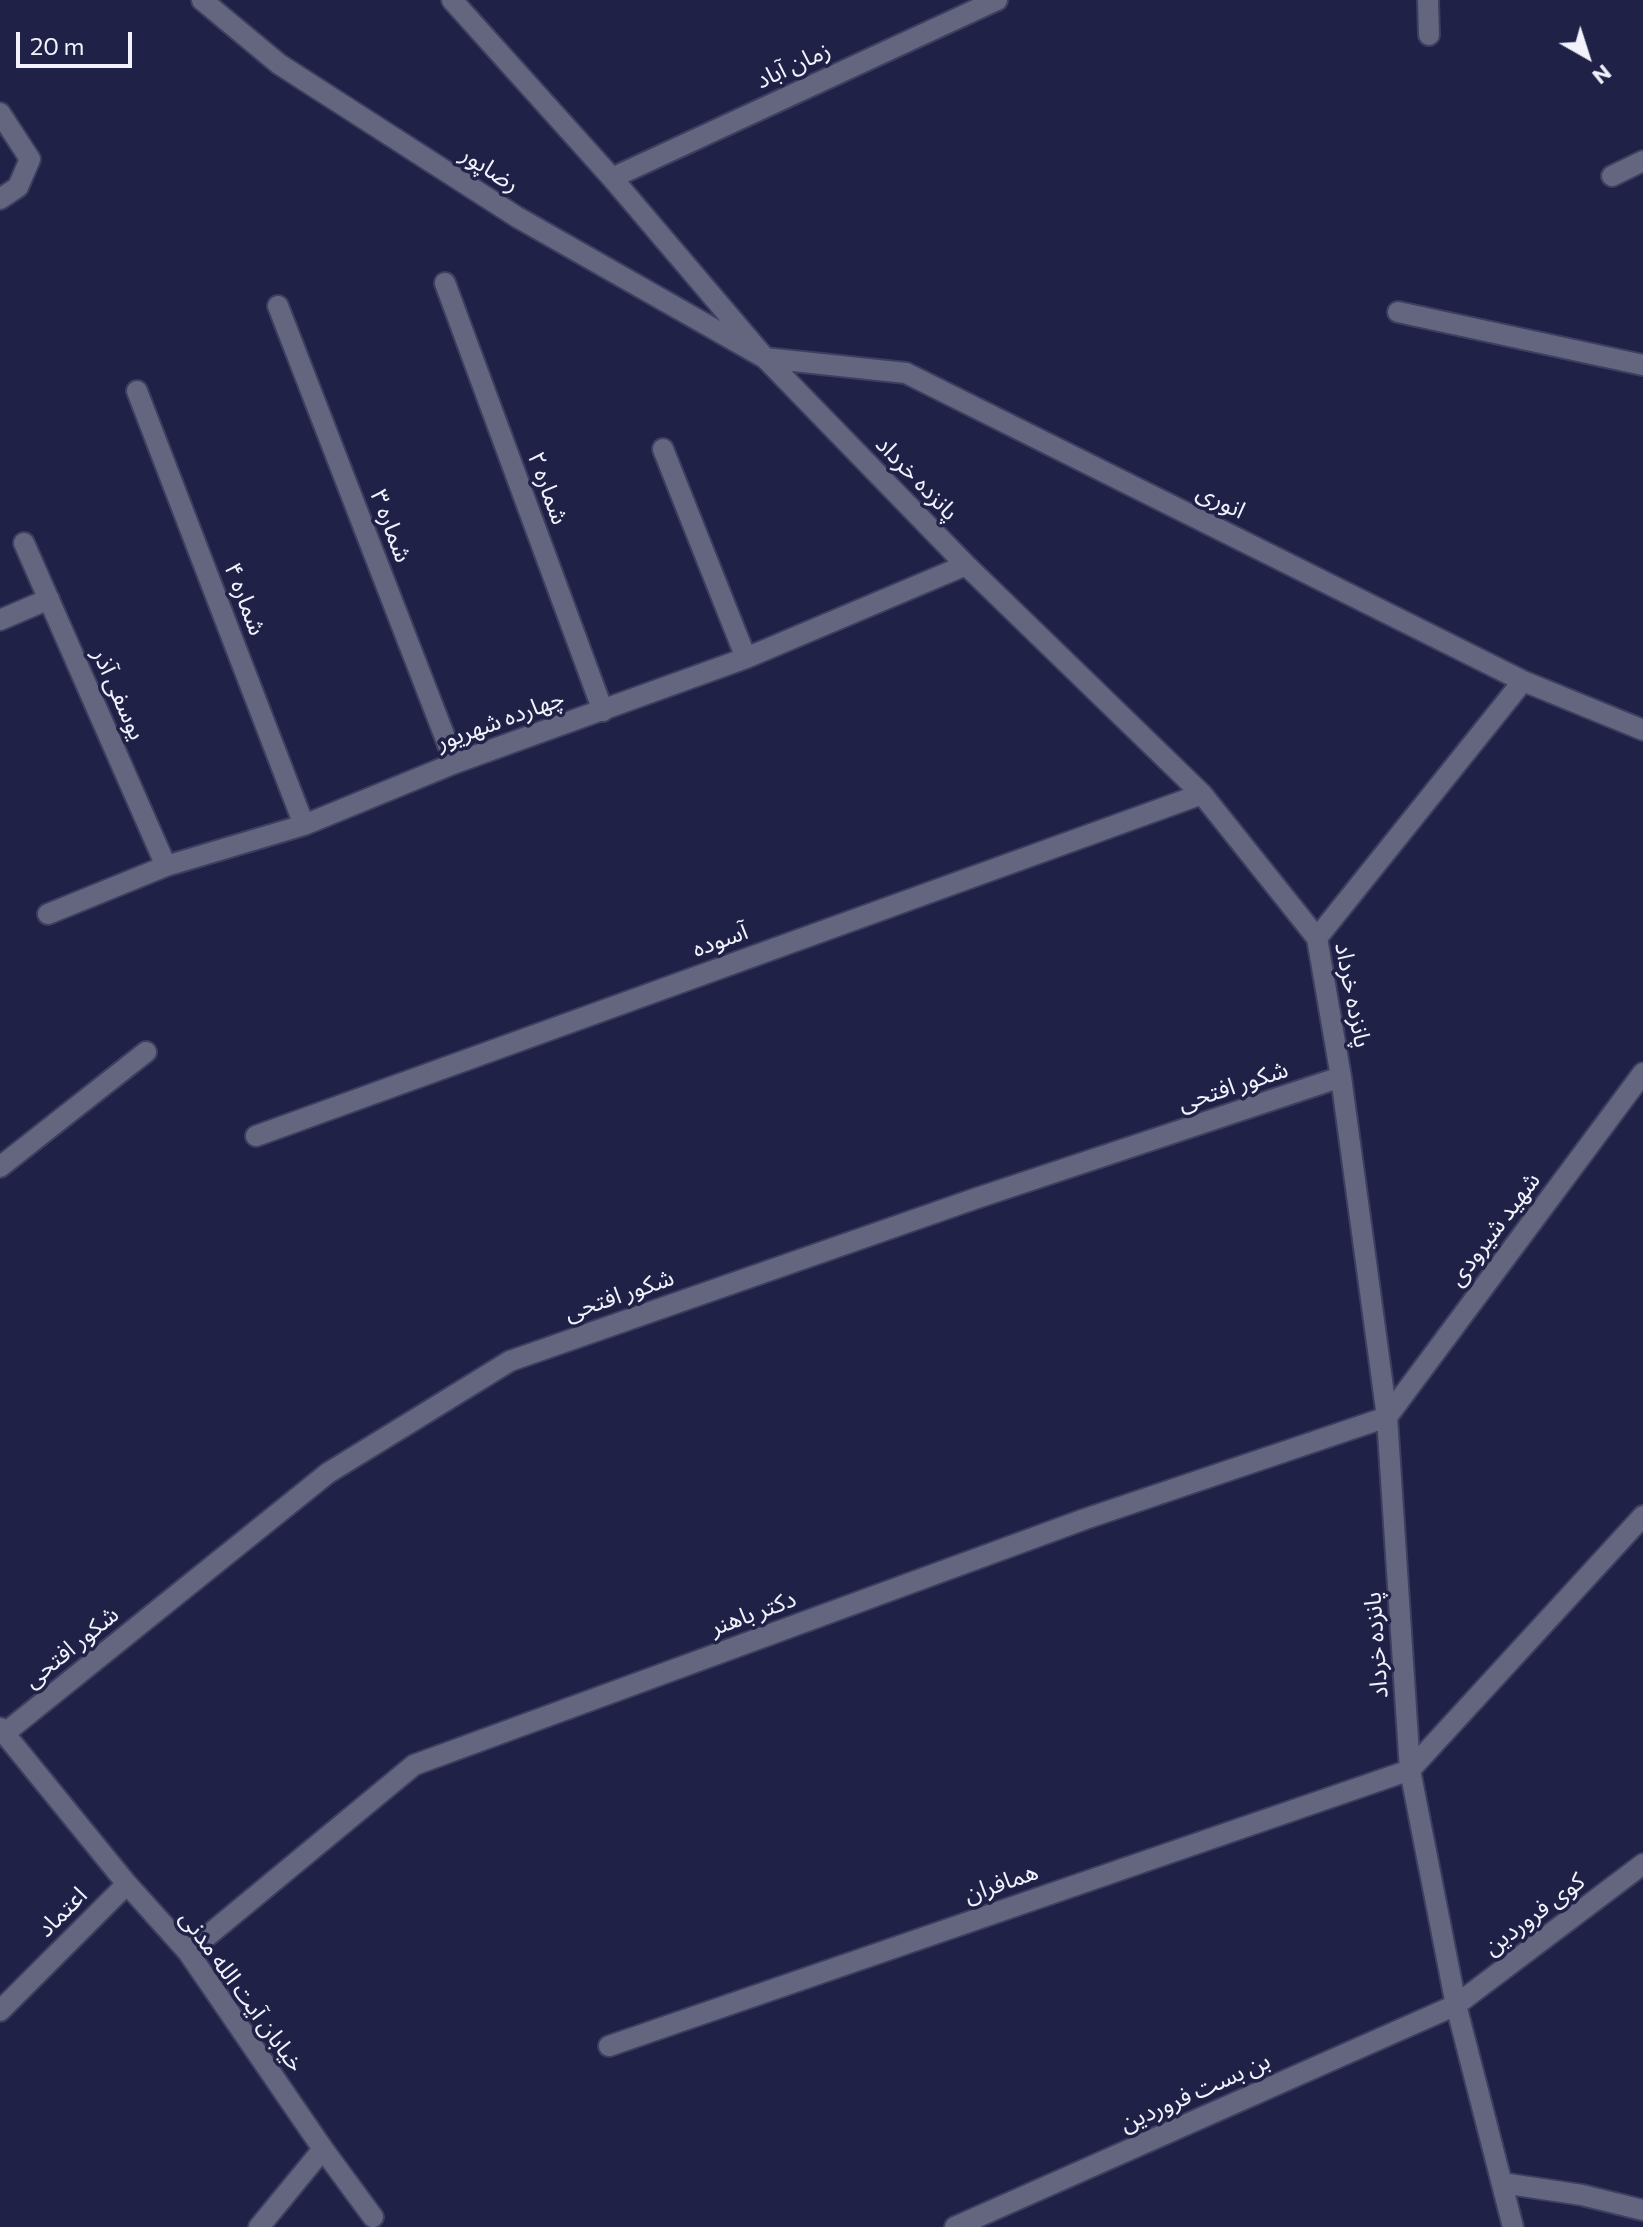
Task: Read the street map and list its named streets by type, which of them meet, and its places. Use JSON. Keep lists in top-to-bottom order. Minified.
{"streets":{"street":["زمان آباد","رضاپور","پانزده خرداد","شماره ۲","انوری","شماره ۳","شماره ۴","یوسفی آذر","چهارده شهریور","آسوده","شکور افتحی","شهید شیرودی","دکتر باهنر","همافران","اعتماد","کوی فروردین","خیابان آیت الله مدنی","بن بست فروردین"]},"crossings":[["زمان آباد","پانزده خرداد"],["رضاپور","پانزده خرداد"],["رضاپور","انوری"],["پانزده خرداد","انوری"],["پانزده خرداد","چهارده شهریور"],["پانزده خرداد","آسوده"],["پانزده خرداد","شکور افتحی"],["پانزده خرداد","شهید شیرودی"],["پانزده خرداد","دکتر باهنر"],["پانزده خرداد","همافران"],["پانزده خرداد","کوی فروردین"],["پانزده خرداد","بن بست فروردین"],["شماره ۲","چهارده شهریور"],["شماره ۳","چهارده شهریور"],["شماره ۴","چهارده شهریور"],["یوسفی آذر","چهارده شهریور"],["شکور افتحی","خیابان آیت الله مدنی"],["شهید شیرودی","دکتر باهنر"],["دکتر باهنر","خیابان آیت الله مدنی"],["اعتماد","خیابان آیت الله مدنی"],["کوی فروردین","بن بست فروردین"]],"scale_bar":"20 m","north":"bottom right"}
